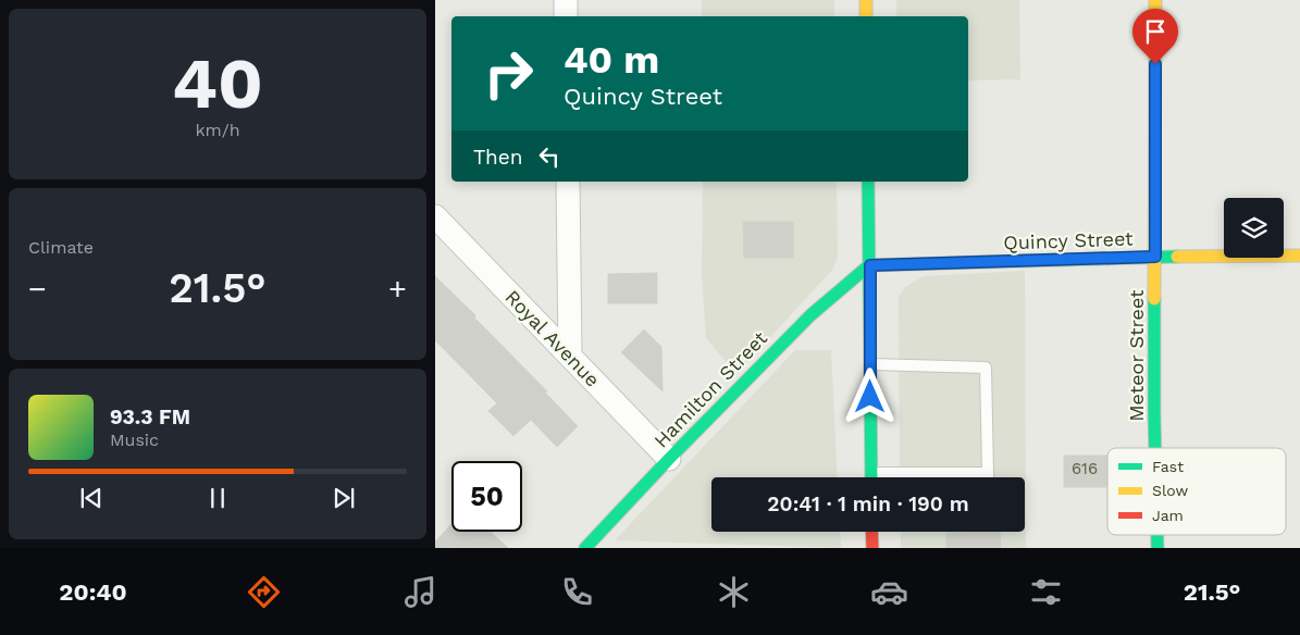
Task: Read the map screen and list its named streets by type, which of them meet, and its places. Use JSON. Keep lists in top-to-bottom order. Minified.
{"streets":{"street":["Quincy Street","Royal Avenue","Meteor Street","Hamilton Street"]},"crossings":[["Quincy Street","Meteor Street"],["Quincy Street","Hamilton Street"],["Royal Avenue","Hamilton Street"]],"house_numbers":["616"],"legend":["Fast","Slow","Jam"],"page":{"tile":[["40","km/h"],"Climate"],"turn":["40 m","Quincy Street"],"then":"Then","heat":["−","21.5°","+"],"song":["93.3 FM","Music"],"limit":"50","trip":"20:41 · 1 min · 190 m","tabs":["20:40","21.5°"]}}
